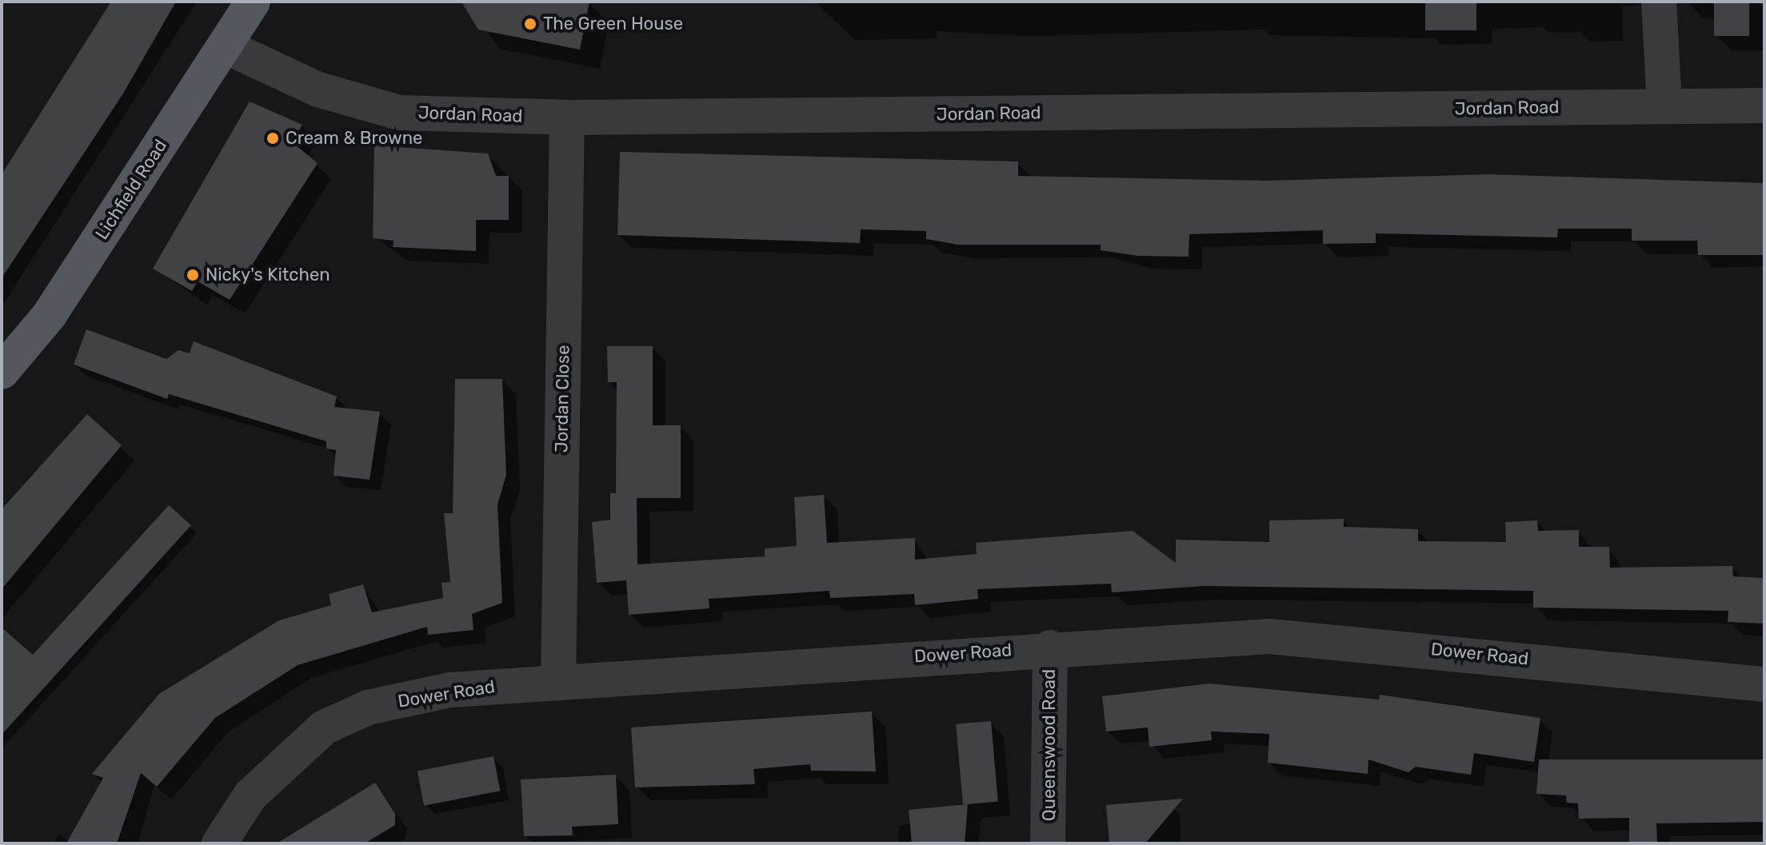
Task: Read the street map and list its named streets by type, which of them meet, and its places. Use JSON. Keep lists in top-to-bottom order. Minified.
{"streets":{"main road":["Lichfield Road"],"street":["Jordan Road","Jordan Close","Dower Road","Queenswood Road"]},"crossings":[["Jordan Road","Lichfield Road"],["Jordan Road","Jordan Close"],["Jordan Close","Dower Road"],["Dower Road","Queenswood Road"]],"places":["The Green House","Cream & Browne","Nicky's Kitchen"]}
